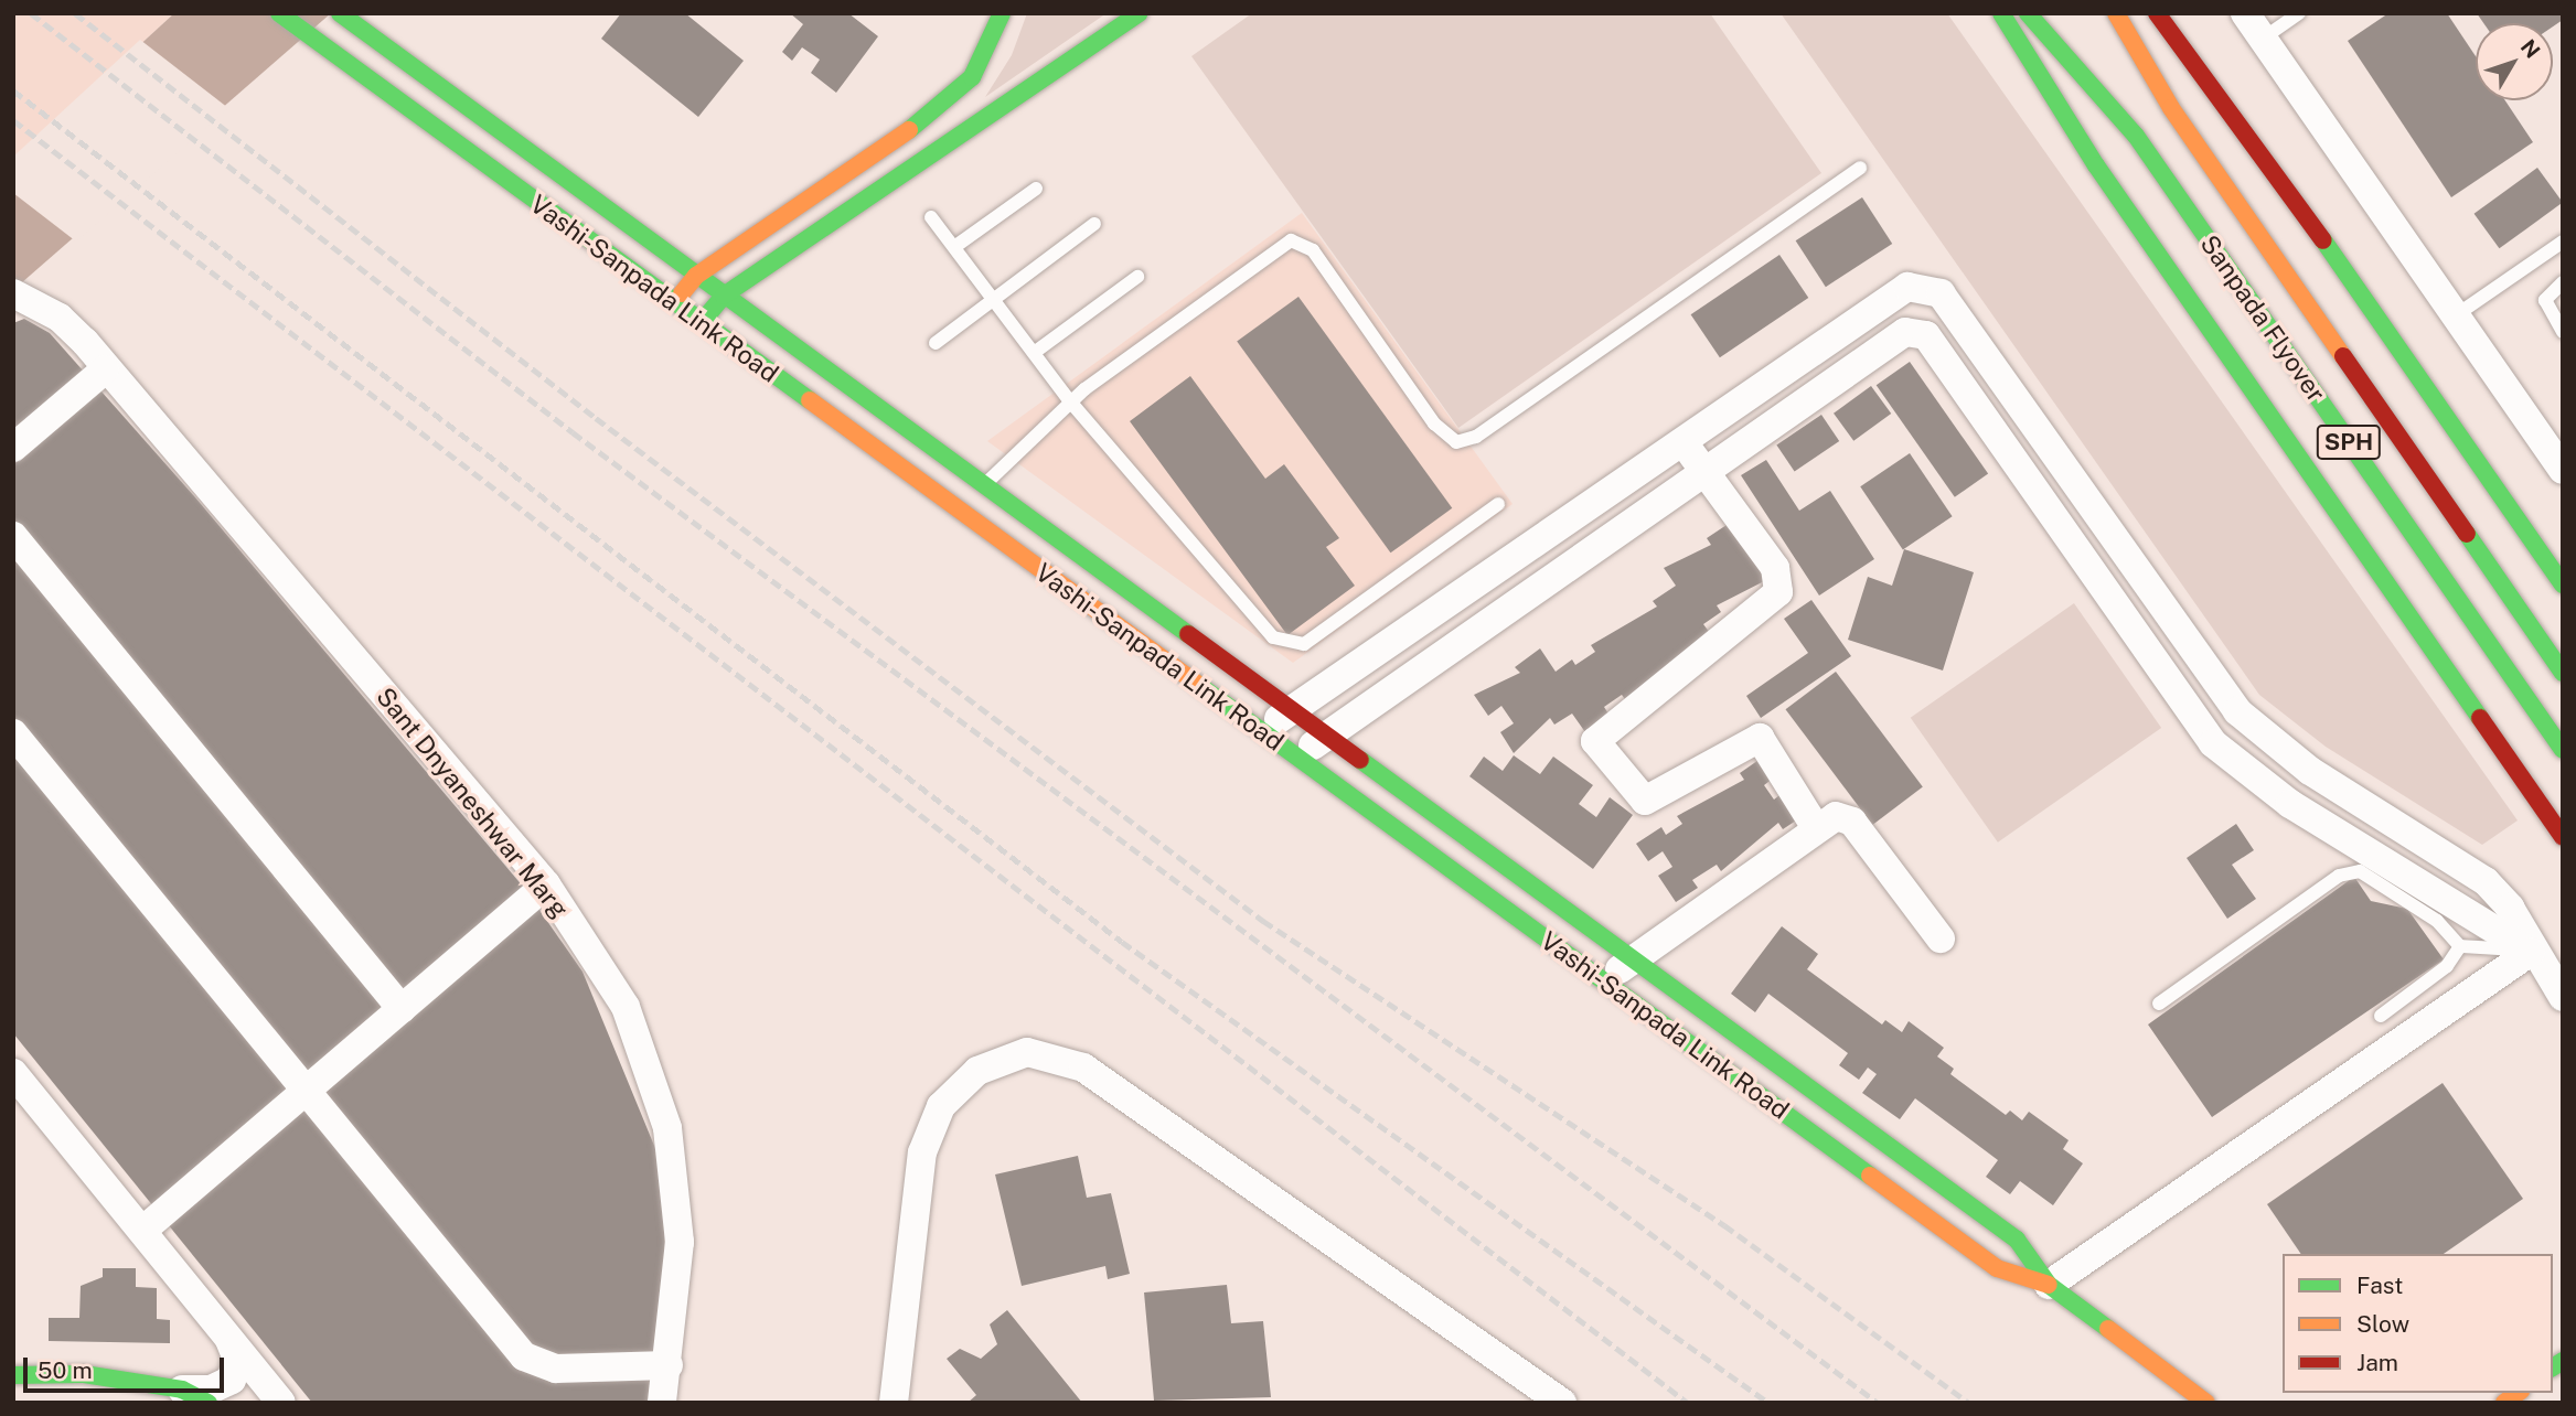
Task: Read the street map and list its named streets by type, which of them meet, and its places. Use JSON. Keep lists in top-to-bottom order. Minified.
{"streets":{"main road":["Vashi-Sanpada Link Road","Sanpada Flyover","SPH"],"street":["Sant Dnyaneshwar Marg"]},"legend":["Fast","Slow","Jam"],"scale_bar":"50 m","north":"top right"}
